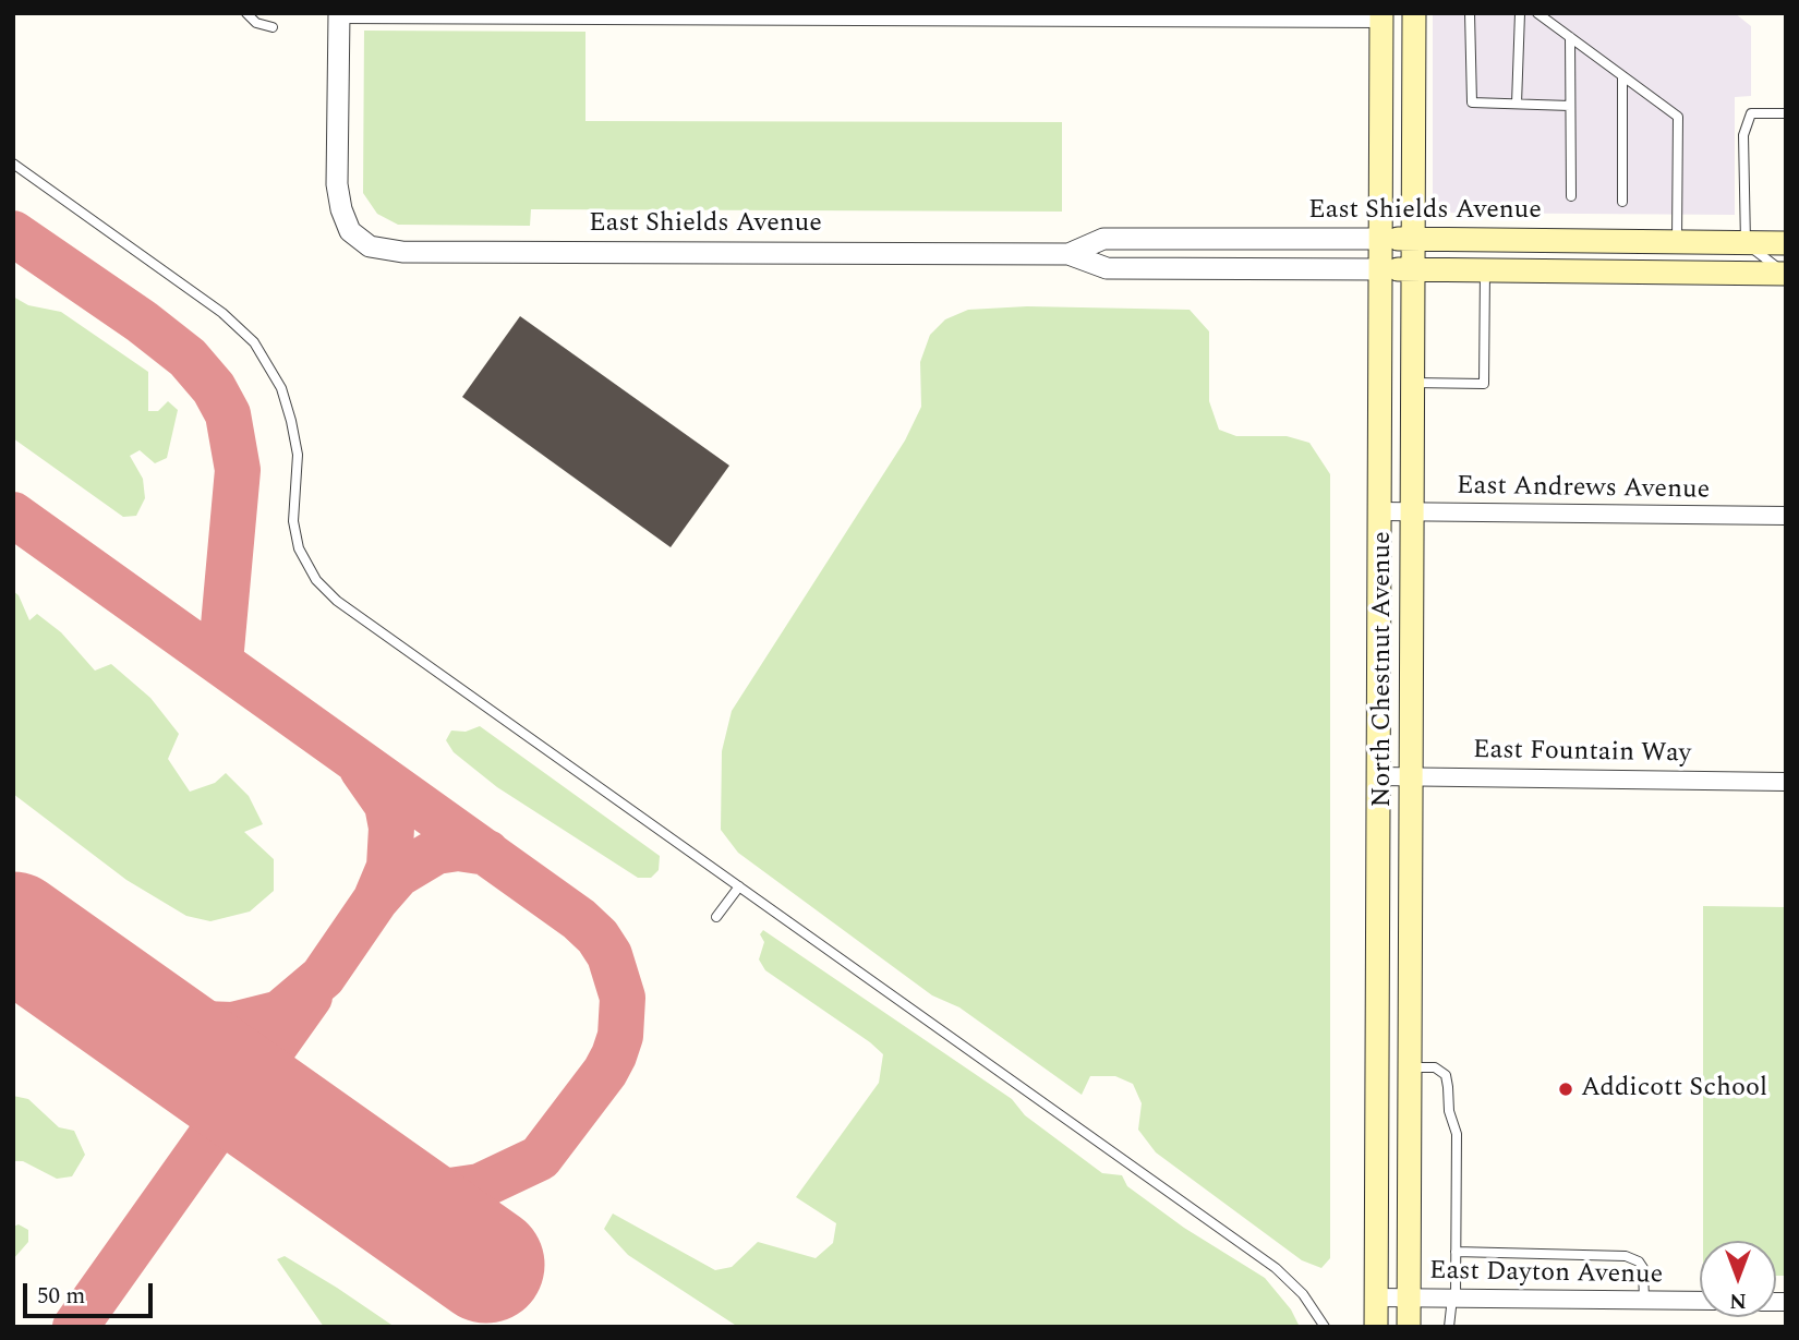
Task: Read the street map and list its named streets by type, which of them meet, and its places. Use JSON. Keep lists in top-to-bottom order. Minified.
{"streets":{"main road":["East Shields Avenue","North Chestnut Avenue"],"street":["East Andrews Avenue","East Fountain Way","East Dayton Avenue"]},"crossings":[["East Shields Avenue","North Chestnut Avenue"],["East Andrews Avenue","North Chestnut Avenue"],["North Chestnut Avenue","East Fountain Way"],["North Chestnut Avenue","East Dayton Avenue"]],"places":["Addicott School"],"scale_bar":"50 m","north":"bottom"}
